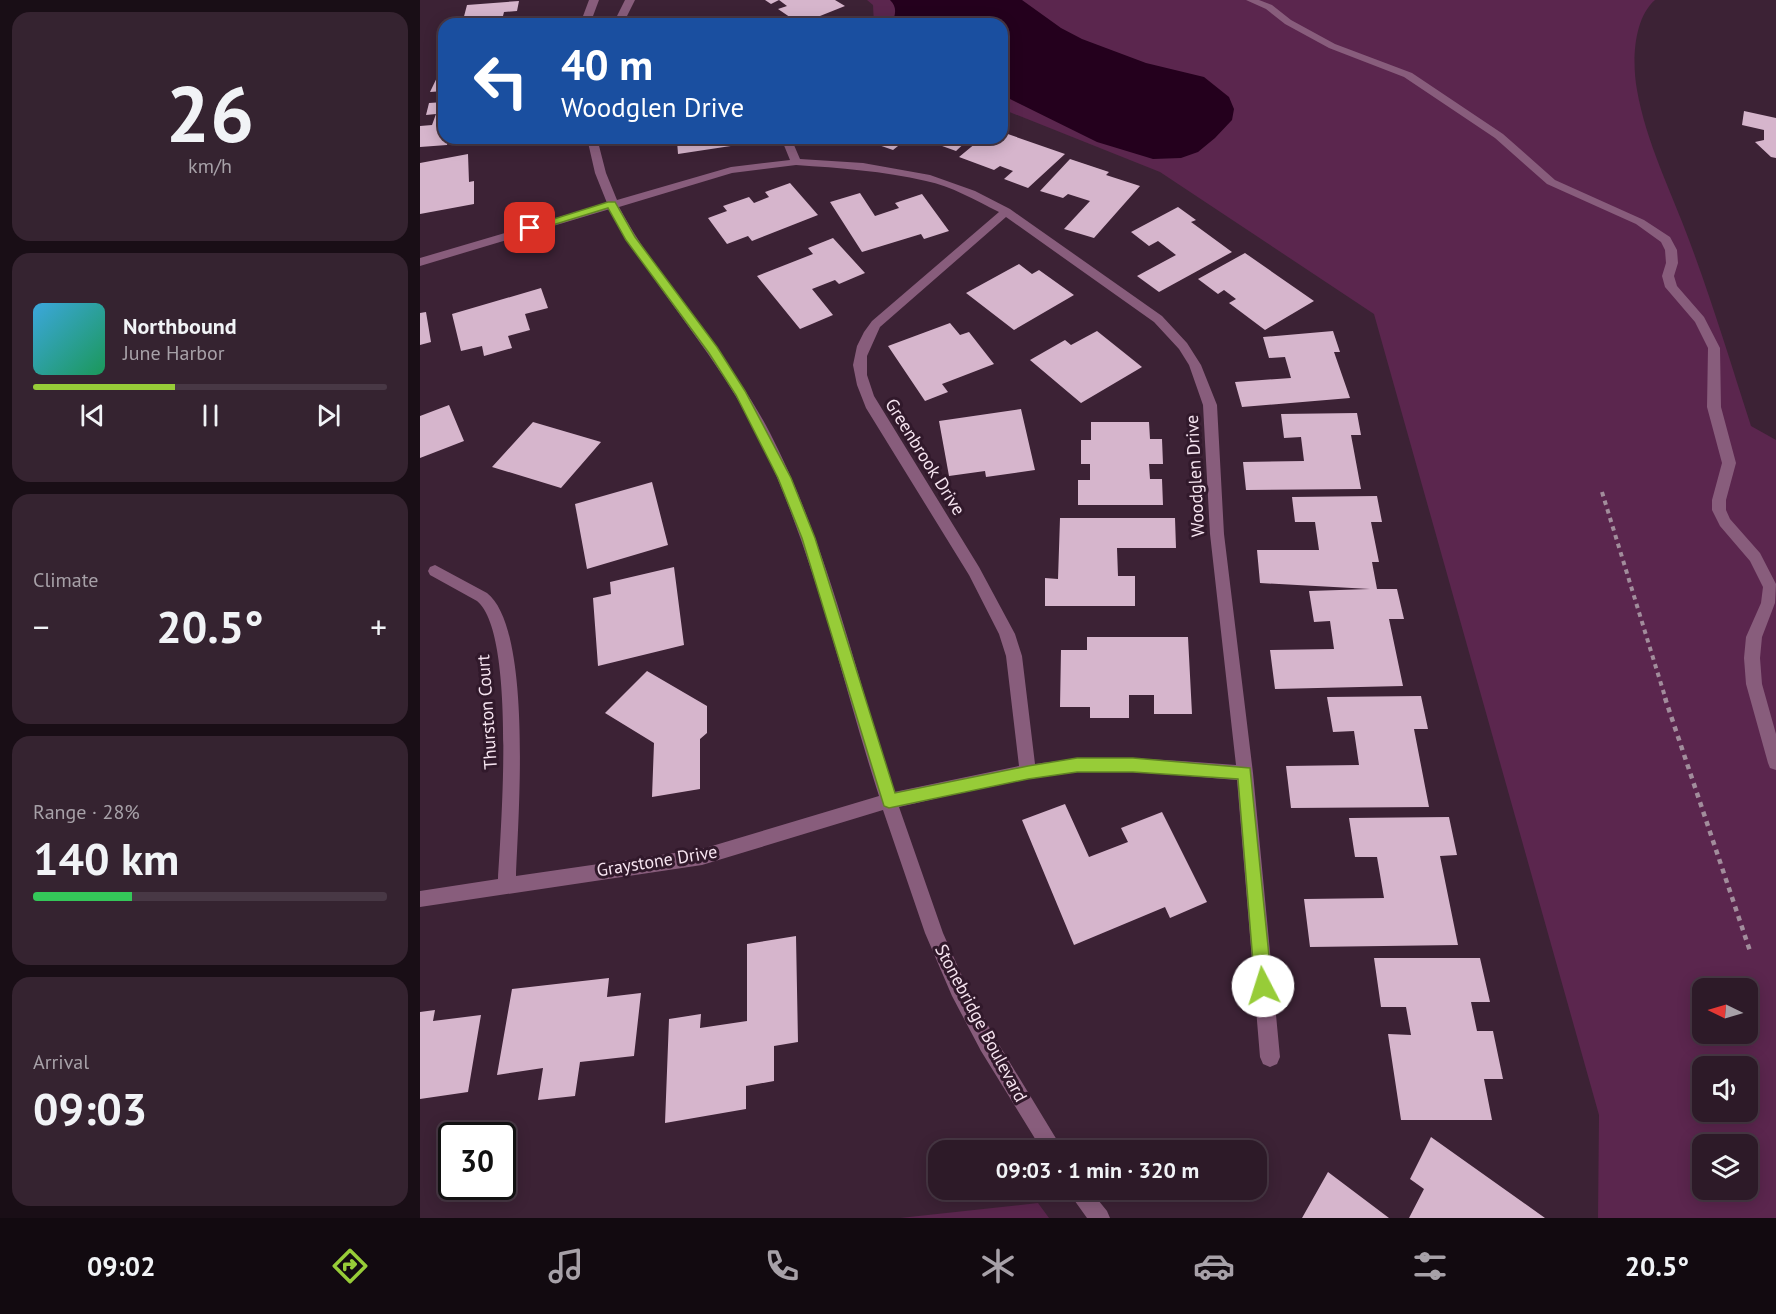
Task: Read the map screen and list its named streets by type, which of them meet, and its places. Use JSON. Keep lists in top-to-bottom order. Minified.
{"streets":{"street":["Greenbrook Drive","Woodglen Drive","Thurston Court","Graystone Drive","Stonebridge Boulevard"]},"crossings":[["Greenbrook Drive","Woodglen Drive"],["Woodglen Drive","Stonebridge Boulevard"],["Thurston Court","Graystone Drive"],["Graystone Drive","Stonebridge Boulevard"]],"north":"left","page":{"tile":[["26","km/h"],"Climate",["Range · 28%","140 km"],["Arrival","09:03"]],"turn":["40 m","Woodglen Drive"],"song":["Northbound","June Harbor"],"heat":["−","20.5°","+"],"limit":"30","trip":"09:03 · 1 min · 320 m","tabs":["09:02","20.5°"]}}
